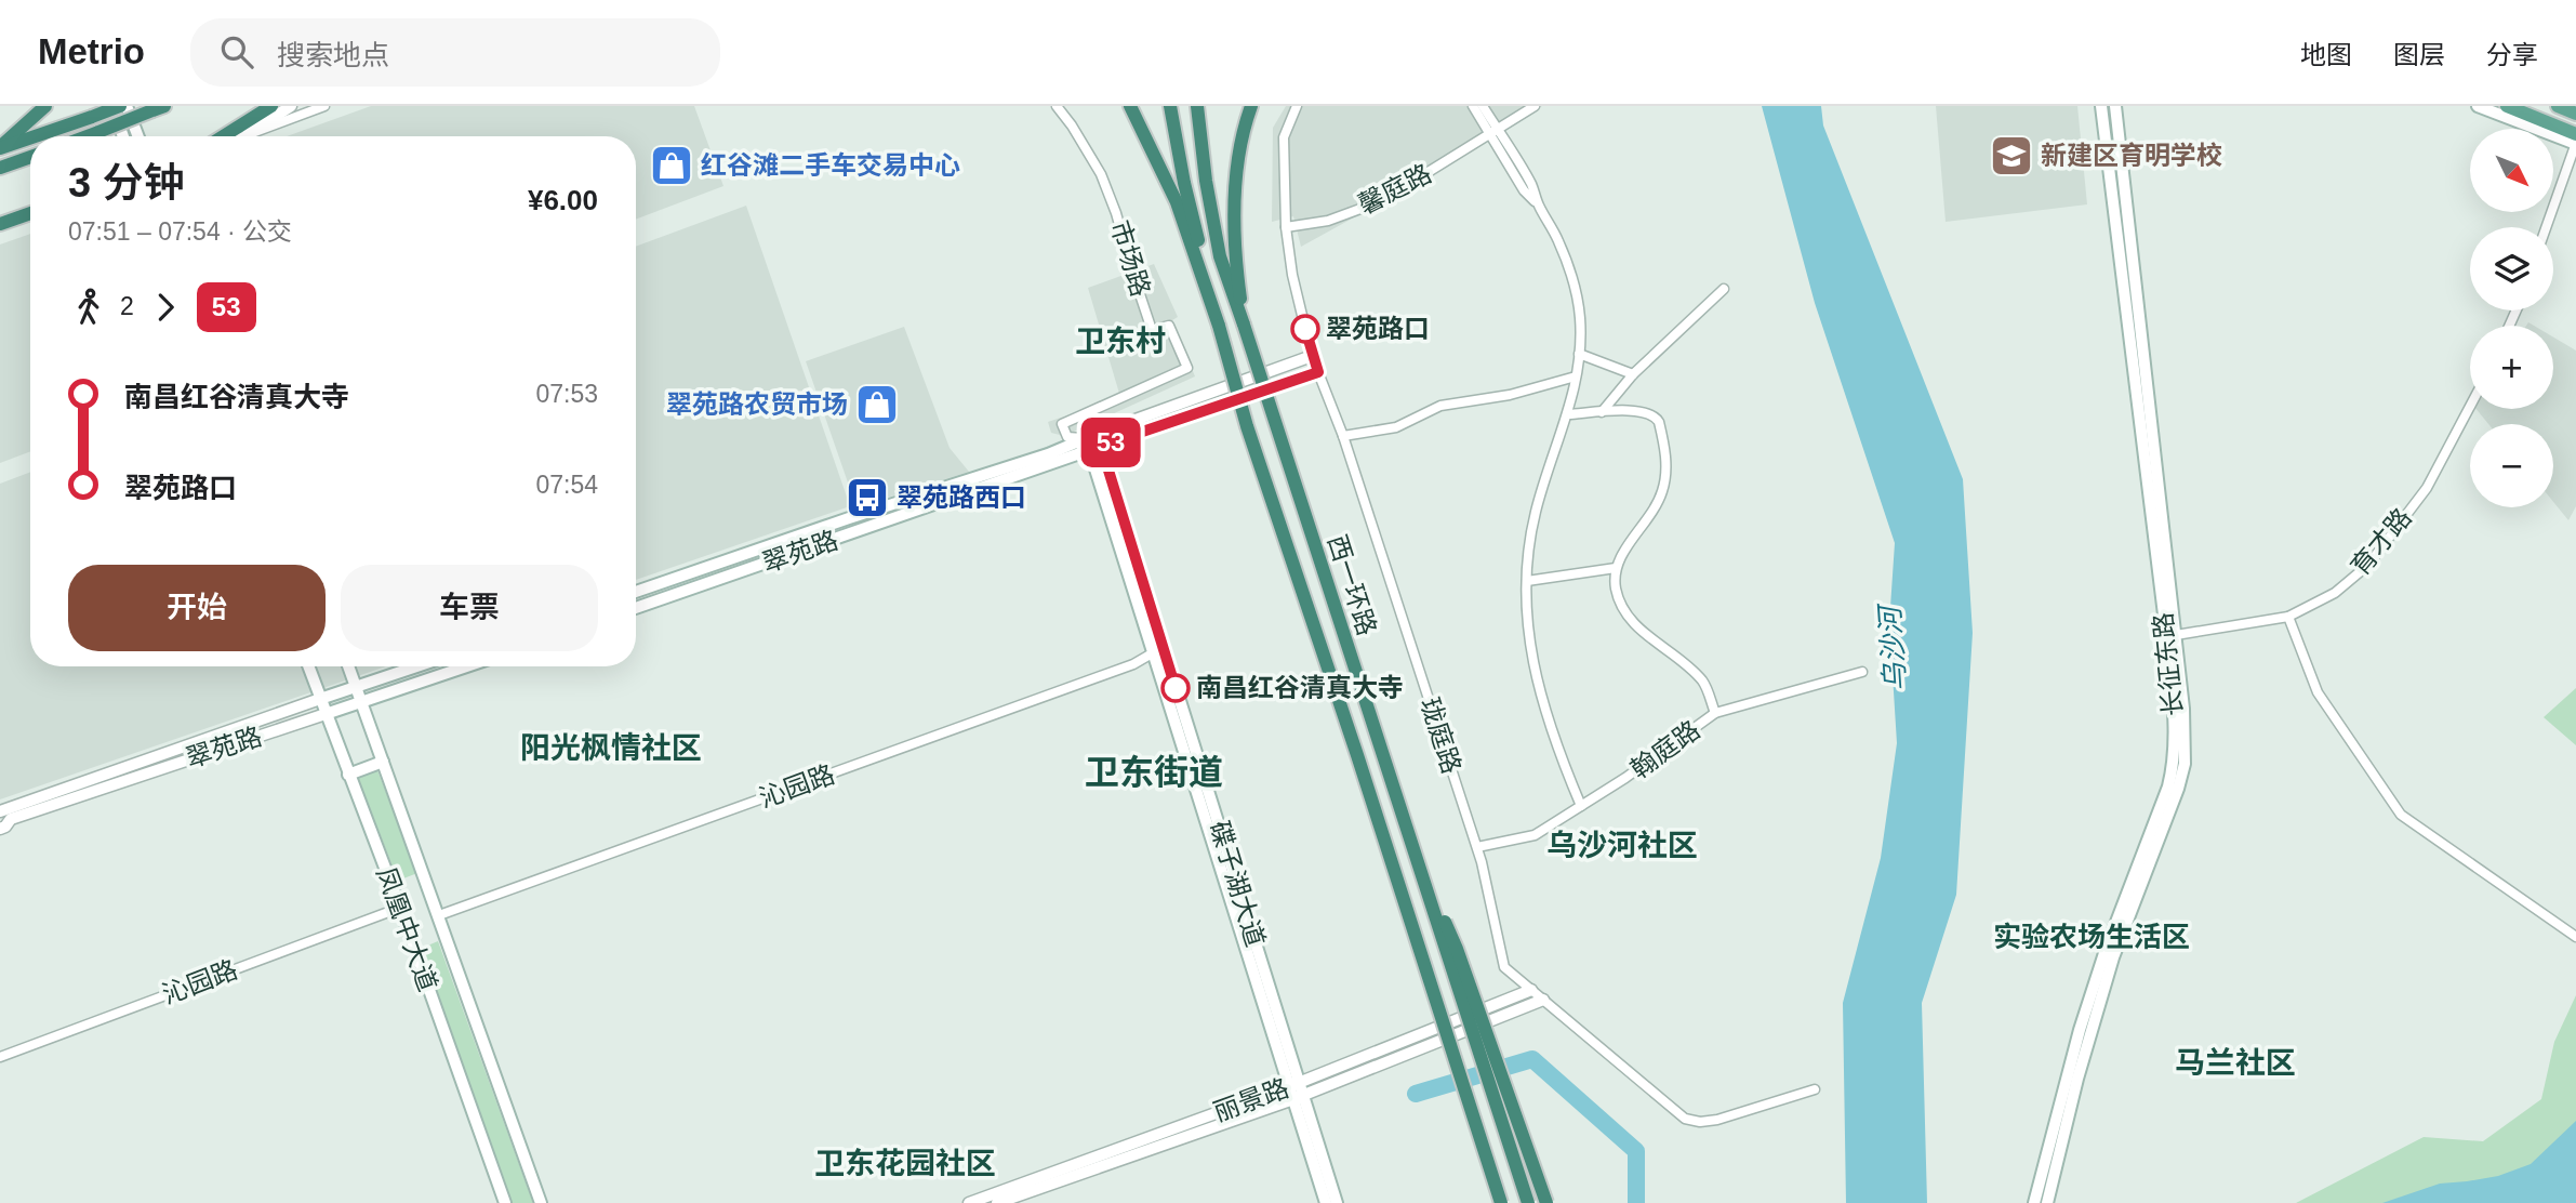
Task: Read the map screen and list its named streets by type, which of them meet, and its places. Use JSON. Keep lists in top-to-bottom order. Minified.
{"streets":{"highway":["西一环路"],"main road":["翠苑路","长征东路","碟子湖大道","凤凰中大道"],"street":["馨庭路","市场路","育才路","珑庭路","翰庭路","沁园路","丽景路"]},"crossings":[["馨庭路","珑庭路"],["市场路","翠苑路"],["市场路","碟子湖大道"],["育才路","长征东路"],["翠苑路","珑庭路"],["翠苑路","碟子湖大道"],["翠苑路","凤凰中大道"],["珑庭路","翰庭路"],["珑庭路","丽景路"],["沁园路","碟子湖大道"],["沁园路","凤凰中大道"],["碟子湖大道","丽景路"]],"districts":["卫东村","阳光枫情社区","卫东街道","乌沙河社区","实验农场生活区","马兰社区","卫东花园社区"],"water":["乌沙河"],"places":{"school or university":["新建区育明学校"],"shop":["红谷滩二手车交易中心","翠苑路农贸市场"],"other":["翠苑路口","南昌红谷清真大寺"],"bus stop":["翠苑路西口"]},"lines":["bus line 53"],"north":"bottom right","page":{"header":"Metrio","search":"搜索地点","nav":["地图","图层","分享"],"on_map":"53","map_buttons":["+","−"],"heading":["3 分钟","07:51 – 07:54 · 公交","¥6.00"],"legs":["2","53"],"list":[{"name":"南昌红谷清真大寺","value":"07:53"},{"name":"翠苑路口","value":"07:54"}],"buttons":["开始","车票"]}}
